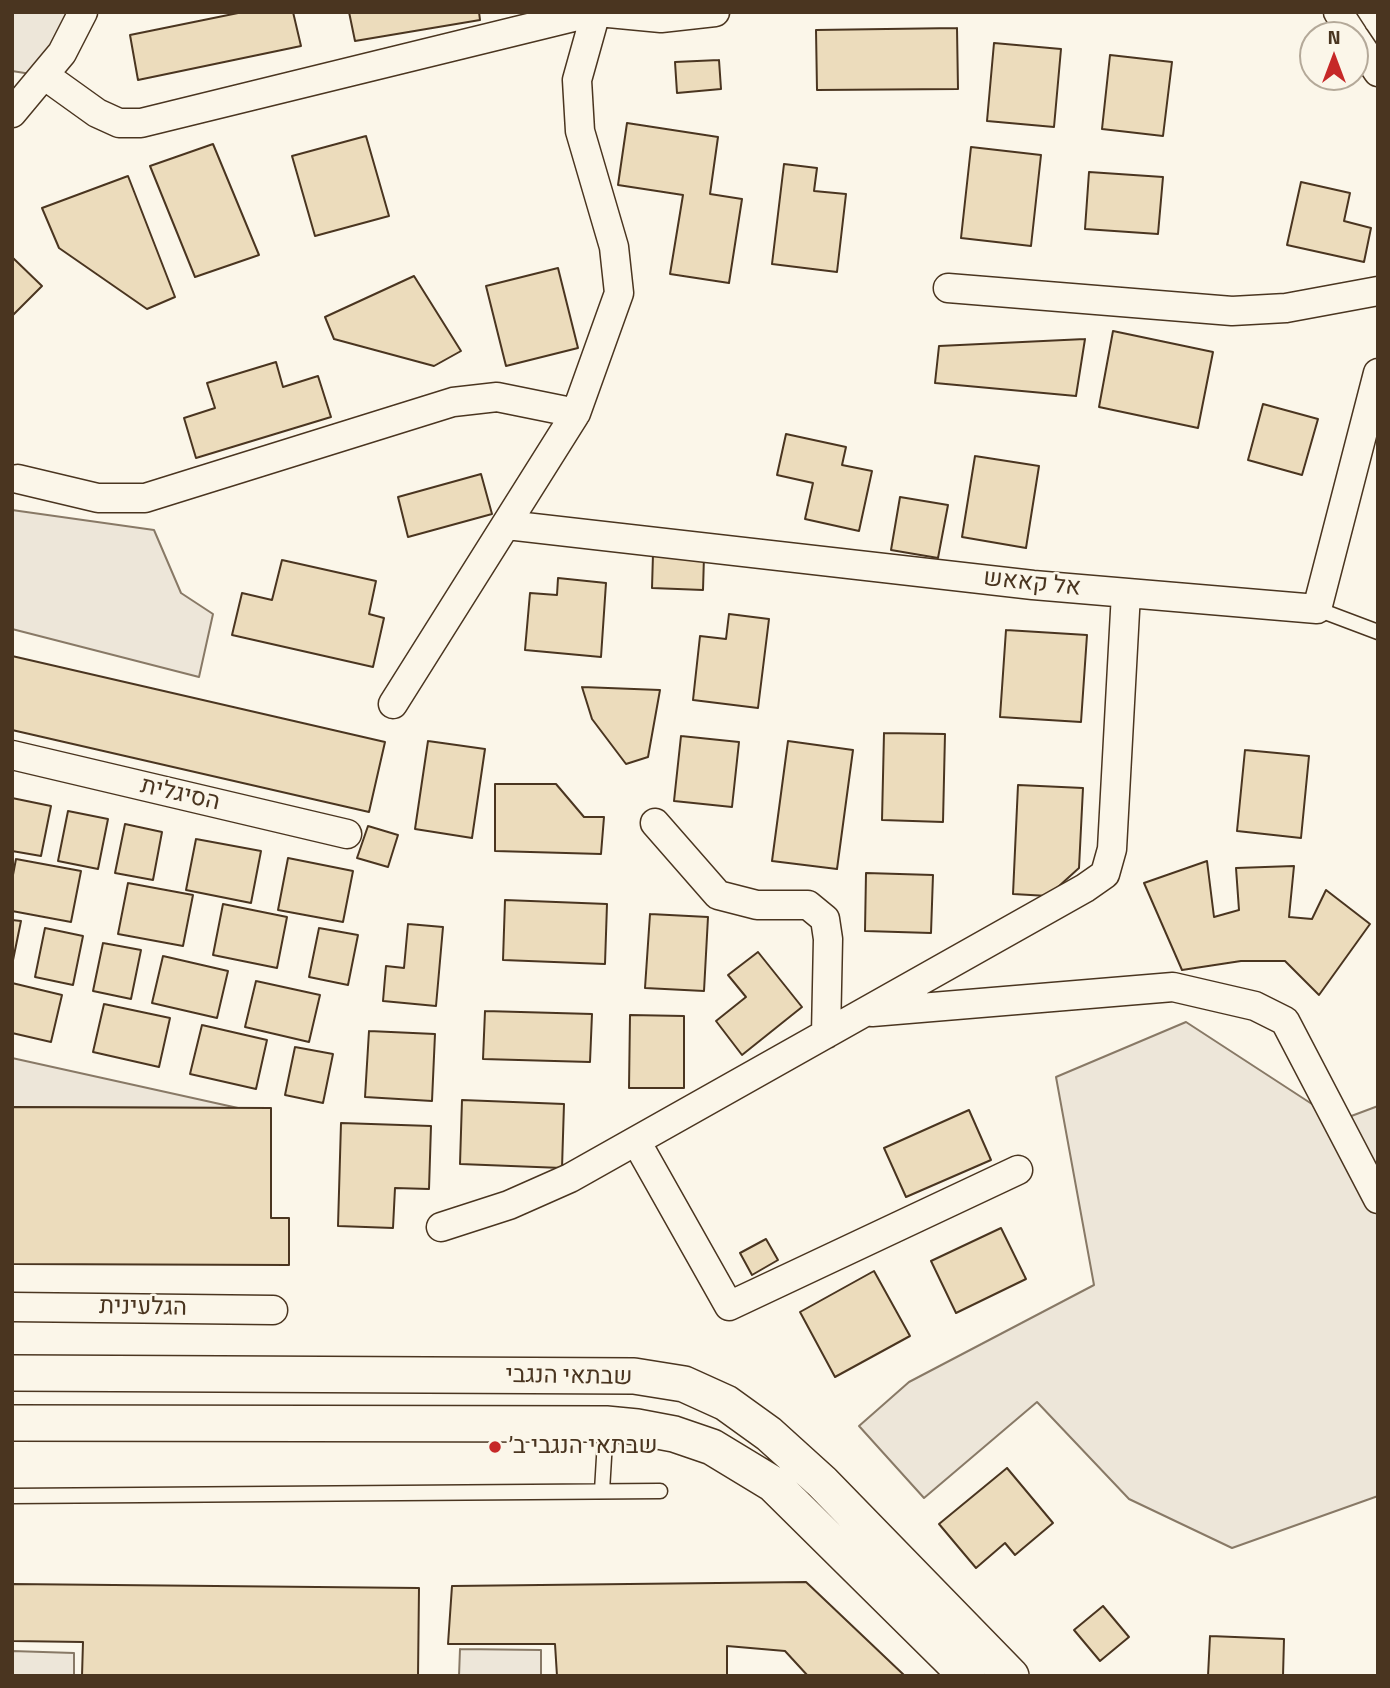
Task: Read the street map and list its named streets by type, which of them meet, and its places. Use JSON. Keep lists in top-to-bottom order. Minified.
{"streets":{"street":["אל קאאש","הסיגלית","הגלעינית","שבתאי הנגבי"]},"places":["שבתאי הנגבי ב׳"],"north":"top"}
